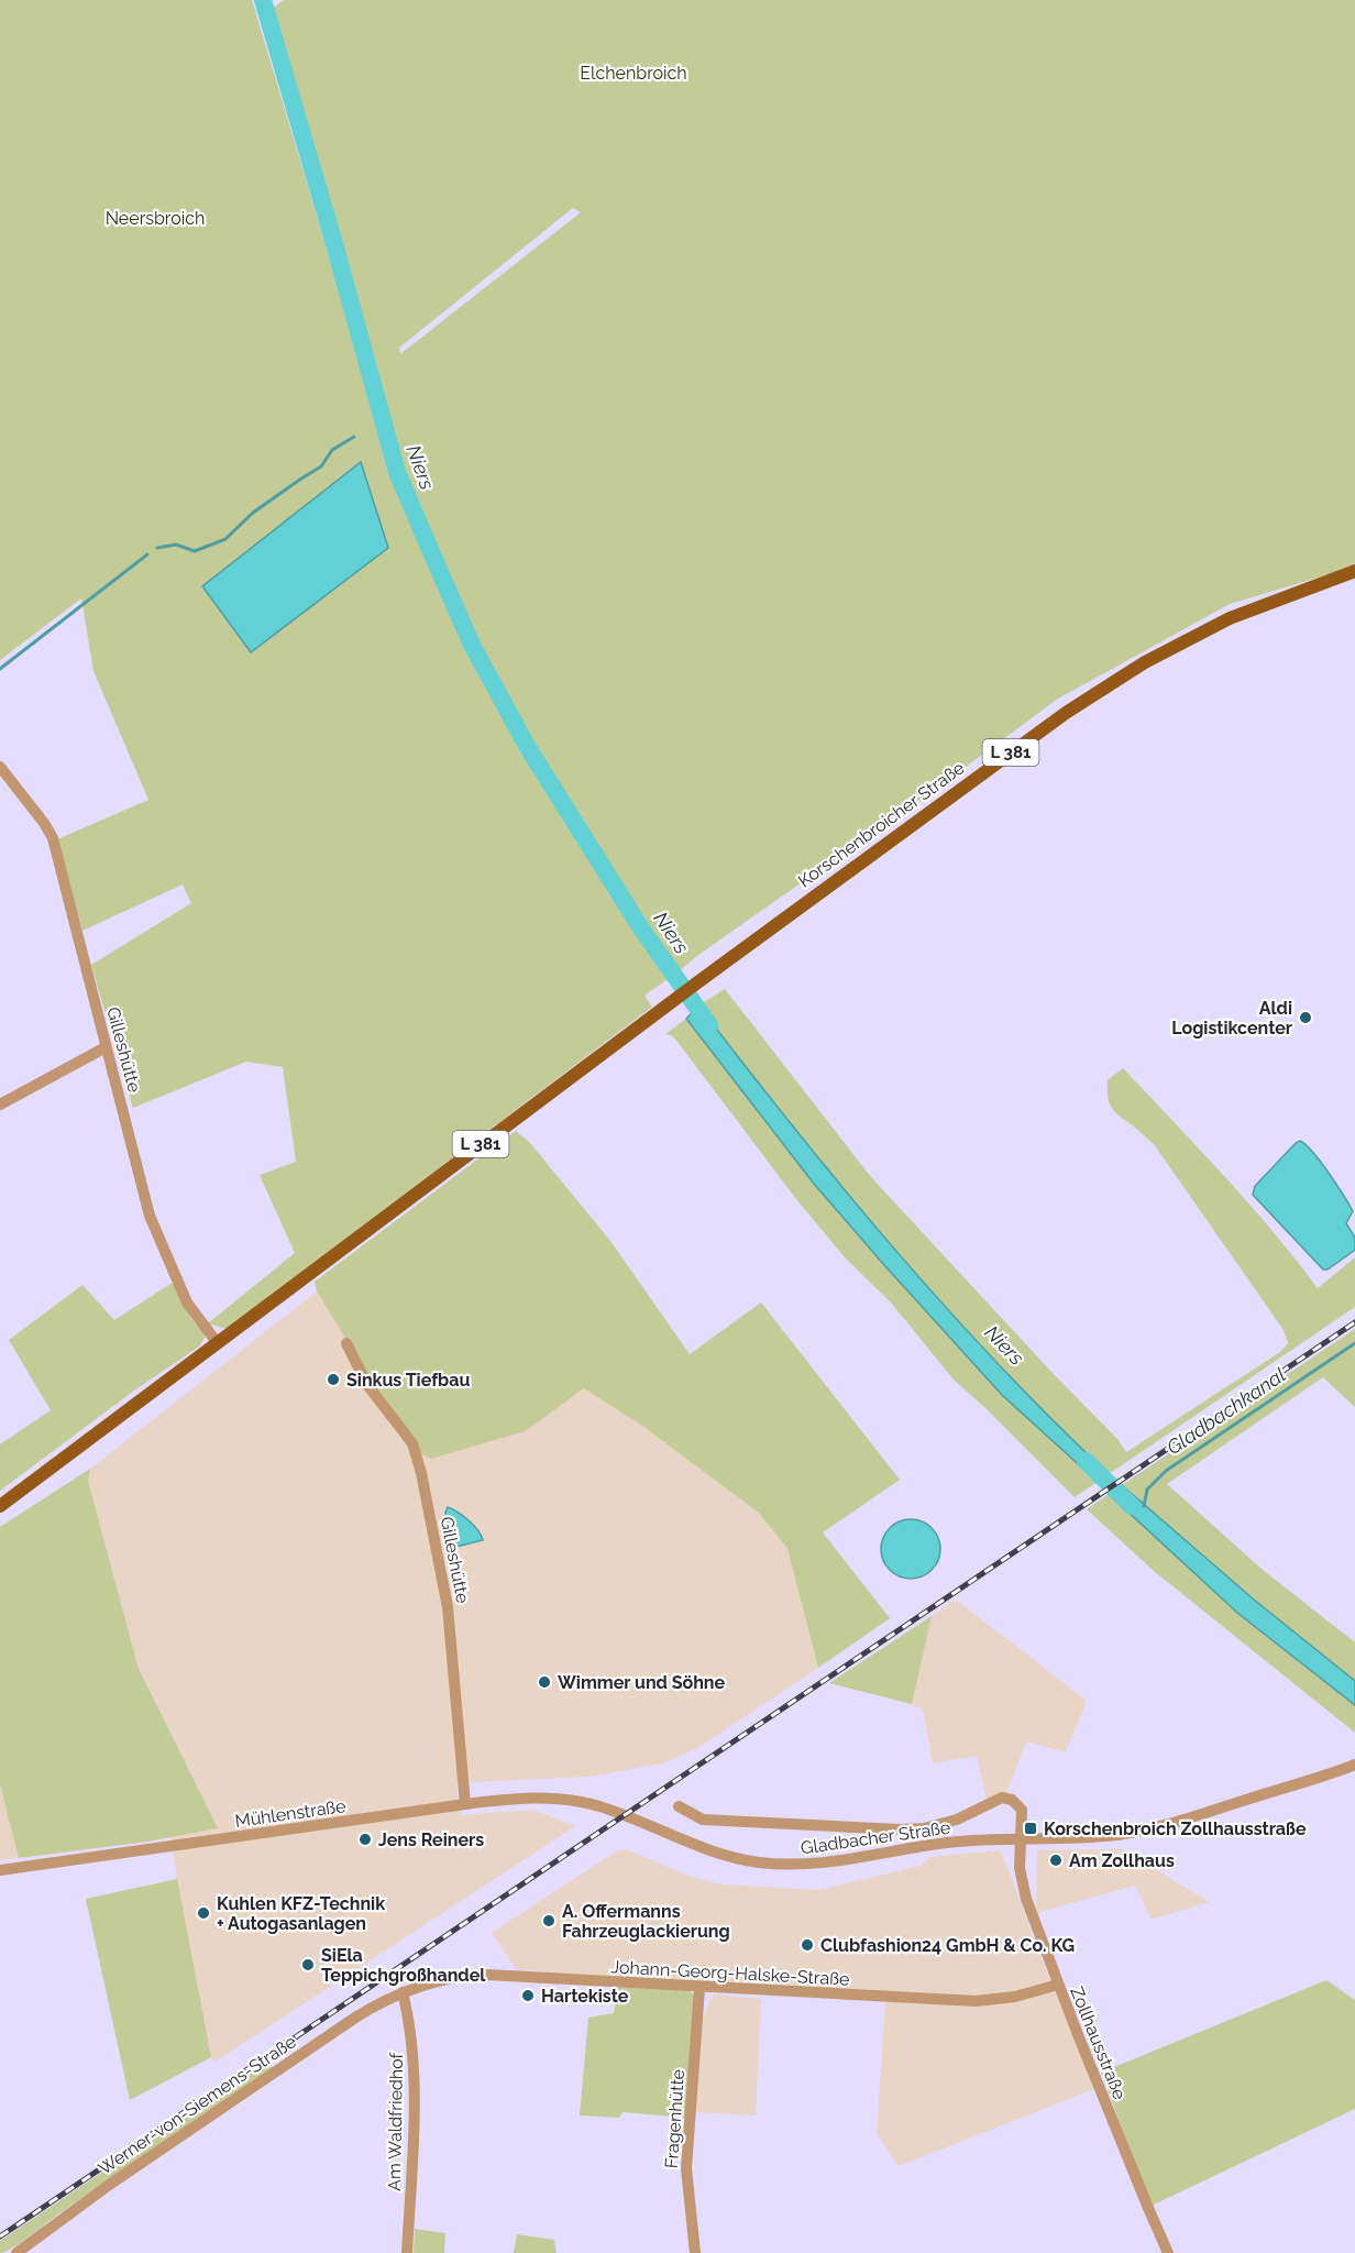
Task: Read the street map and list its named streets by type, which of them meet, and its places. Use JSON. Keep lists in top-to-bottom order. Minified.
{"streets":{"main road":["L 381","Korschenbroicher Straße"],"street":["Gilleshütte","Mühlenstraße","Gladbacher Straße","Johann-Georg-Halske-Straße","Zollhausstraße","Werner-von-Siemens-Straße","Fragenhütte","Am Waldfriedhof"]},"crossings":[["L 381","Korschenbroicher Straße"],["L 381","Gilleshütte"],["Korschenbroicher Straße","Gilleshütte"],["Gilleshütte","Mühlenstraße"],["Mühlenstraße","Gladbacher Straße"],["Gladbacher Straße","Zollhausstraße"],["Johann-Georg-Halske-Straße","Zollhausstraße"],["Johann-Georg-Halske-Straße","Werner-von-Siemens-Straße"],["Johann-Georg-Halske-Straße","Fragenhütte"],["Johann-Georg-Halske-Straße","Am Waldfriedhof"],["Werner-von-Siemens-Straße","Am Waldfriedhof"]],"water":["Niers","Gladbachkanal"],"parks":["Elchenbroich","Neersbroich"],"places":{"other":["Aldi Logistikcenter","Sinkus Tiefbau","Wimmer und Söhne","Jens Reiners","Am Zollhaus","Kuhlen KFZ-Technik + Autogasanlagen","A. Offermanns Fahrzeuglackierung","Clubfashion24 GmbH & Co. KG","SiEla Teppichgroßhandel","Hartekiste"],"transit":["Korschenbroich Zollhausstraße"]}}
